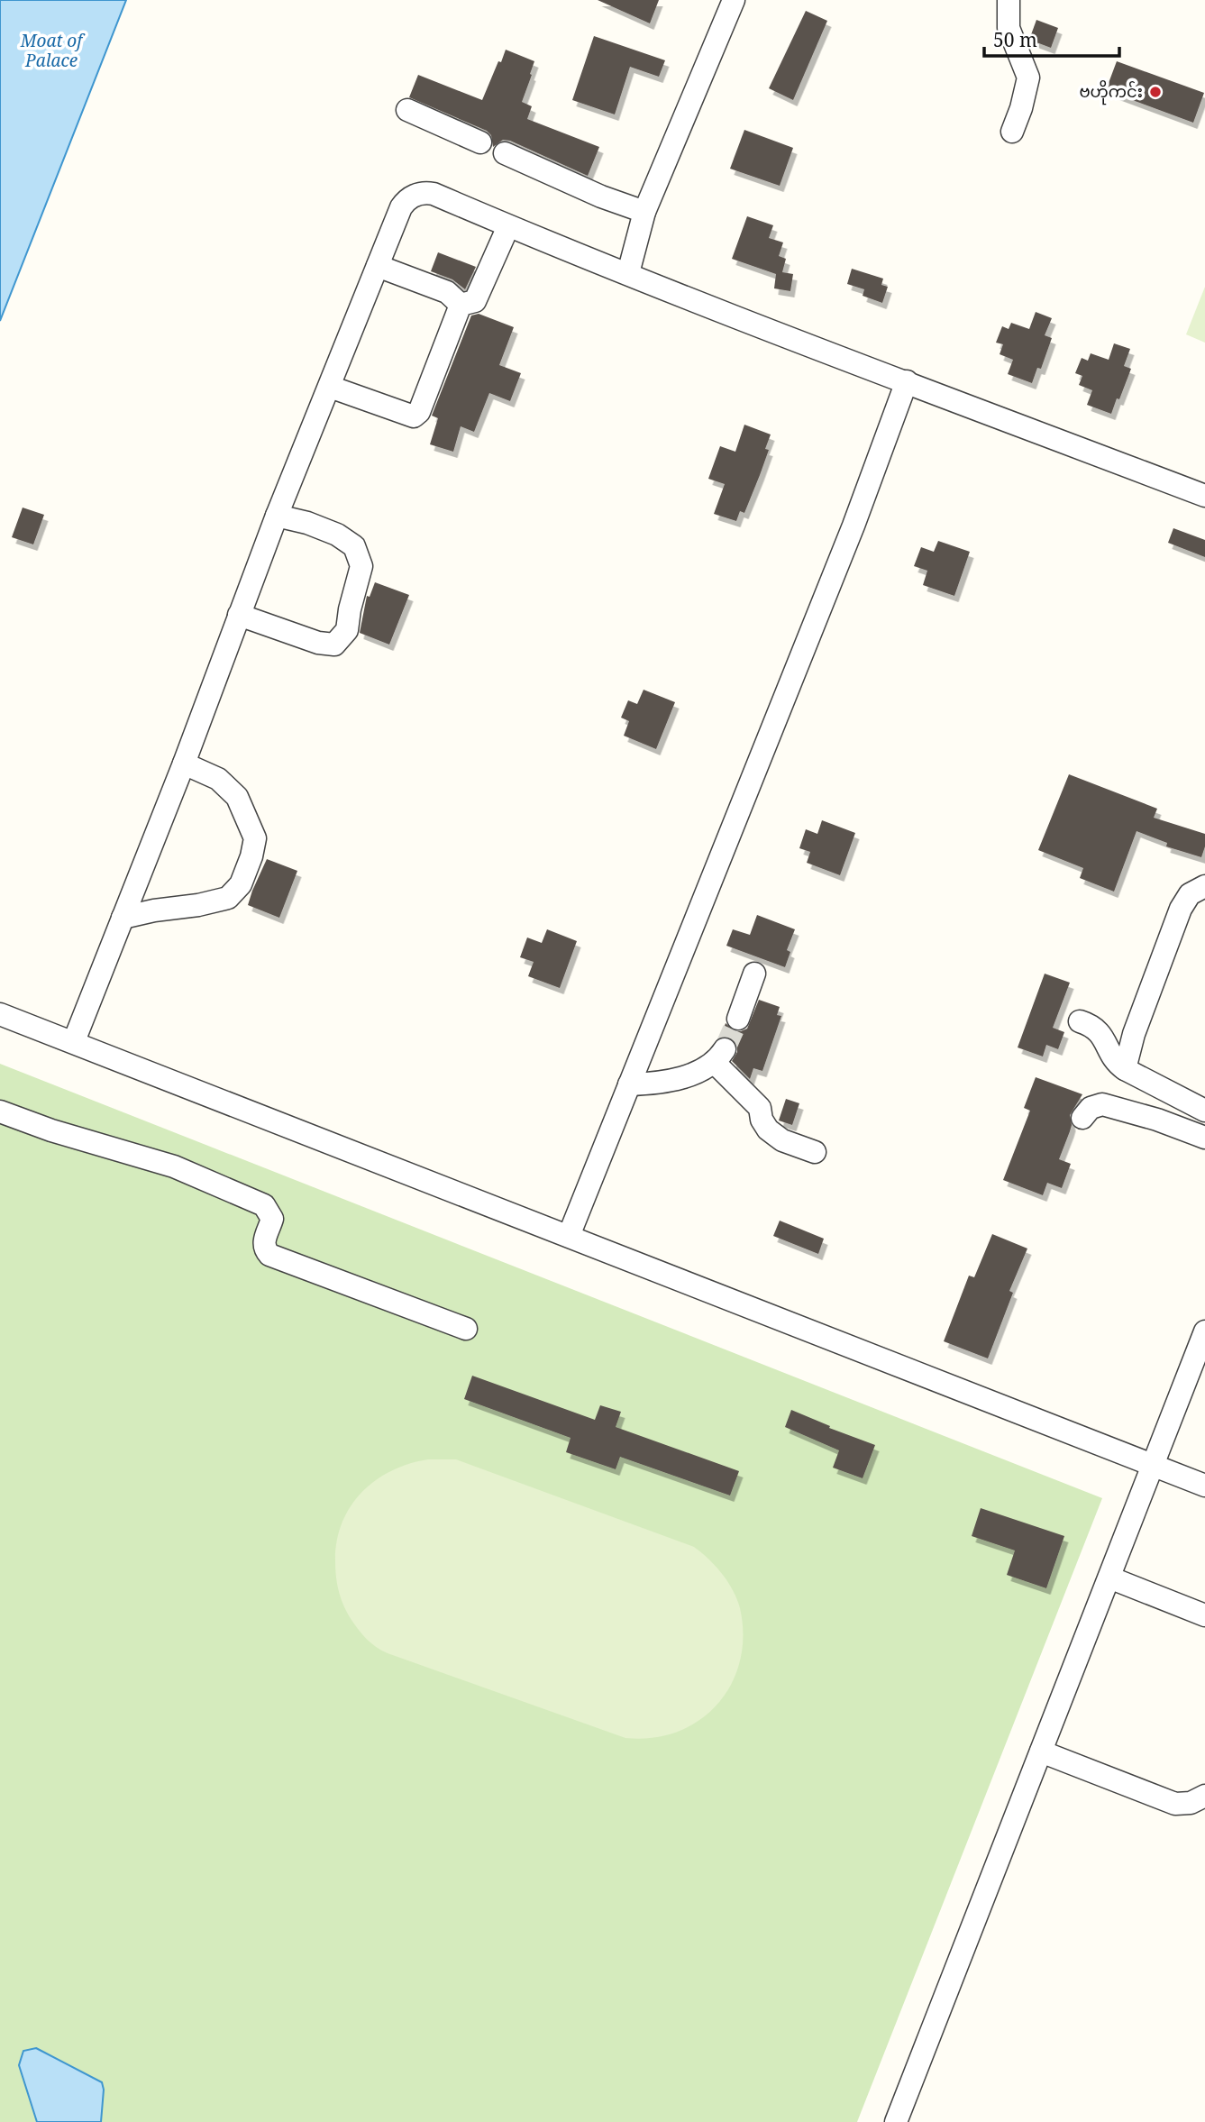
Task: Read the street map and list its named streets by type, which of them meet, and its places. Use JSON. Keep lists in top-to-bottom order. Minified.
{"water":["Moat of Palace"],"places":["ဗဟိုကင်း"],"scale_bar":"50 m"}
